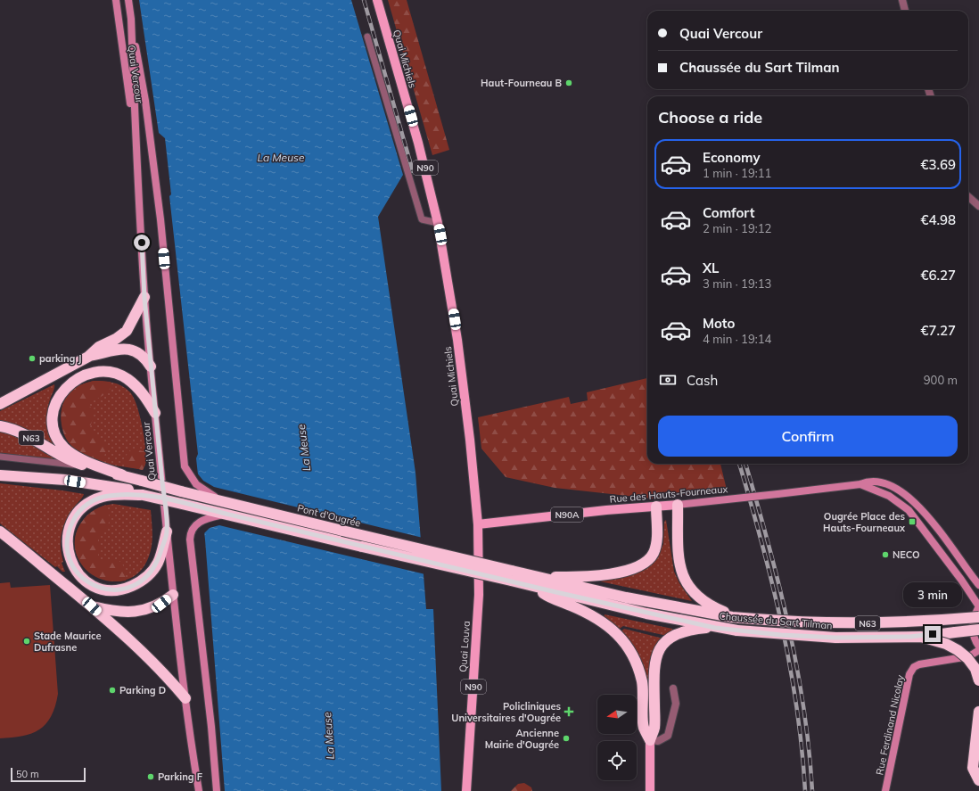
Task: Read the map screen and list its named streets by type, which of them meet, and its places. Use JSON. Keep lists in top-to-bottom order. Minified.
{"streets":{"highway":["N63","Pont d'Ougrée","Chaussée du Sart Tilman"],"main road":["Quai Michiels","Quai Vercour","N90","Rue des Hauts-Fourneaux","N90A","Quai Louva","Rue Ferdinand Nicolay"]},"crossings":[["Quai Michiels","Rue des Hauts-Fourneaux"],["Quai Michiels","Quai Louva"],["N63","Pont d'Ougrée"],["N63","Chaussée du Sart Tilman"],["Rue des Hauts-Fourneaux","Quai Louva"],["Pont d'Ougrée","Chaussée du Sart Tilman"]],"water":["La Meuse"],"places":{"other":["Haut-Fourneau B","parking J","NECO","Stade Maurice Dufrasne","Parking D","Ancienne Mairie d'Ougrée","Parking F"],"transit":["Ougrée Place des Hauts-Fourneaux"],"health":["Policliniques Universitaires d'Ougrée"]},"scale_bar":"50 m","north":"left","page":{"banner":["Quai Vercour","Chaussée du Sart Tilman"],"heading":"Choose a ride","list":[{"name":"Economy","note":"1 min · 19:11","value":"€3.69"},{"name":"Comfort","note":"2 min · 19:12","value":"€4.98"},{"name":"XL","note":"3 min · 19:13","value":"€6.27"},{"name":"Moto","note":"4 min · 19:14","value":"€7.27"}],"pay":["Cash","900 m"],"buttons":"Confirm","bubble":"3 min","scale":"50 m"}}
